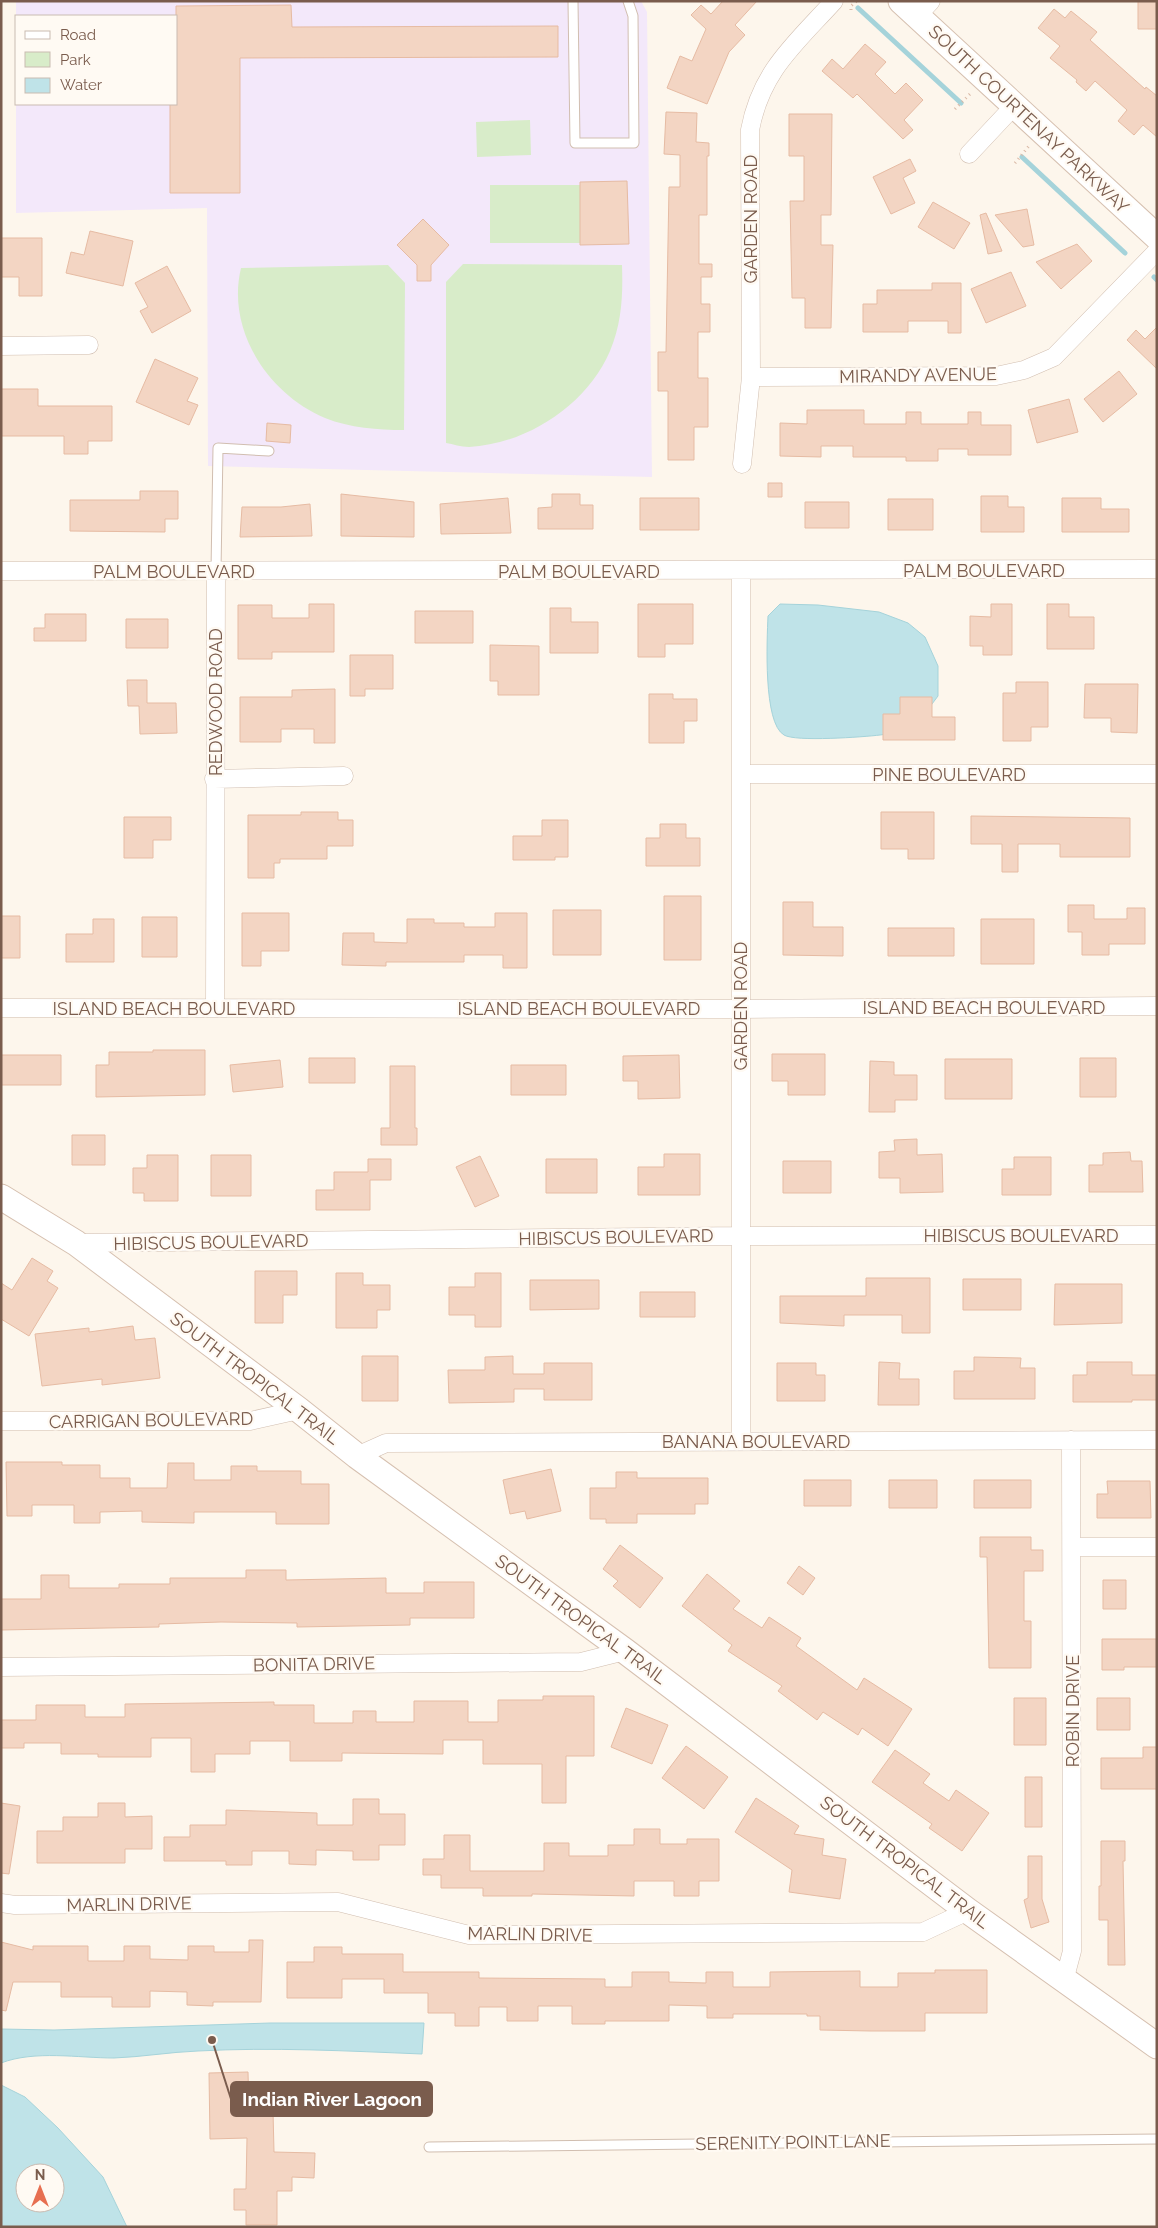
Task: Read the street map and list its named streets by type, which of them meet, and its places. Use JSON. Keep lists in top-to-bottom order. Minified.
{"streets":{"street":["SOUTH COURTENAY PARKWAY","GARDEN ROAD","MIRANDY AVENUE","PALM BOULEVARD","REDWOOD ROAD","PINE BOULEVARD","ISLAND BEACH BOULEVARD","HIBISCUS BOULEVARD","SOUTH TROPICAL TRAIL","CARRIGAN BOULEVARD","BANANA BOULEVARD","BONITA DRIVE","ROBIN DRIVE","MARLIN DRIVE"],"lane":["SERENITY POINT LANE"]},"crossings":[["GARDEN ROAD","MIRANDY AVENUE"],["GARDEN ROAD","PALM BOULEVARD"],["GARDEN ROAD","PINE BOULEVARD"],["GARDEN ROAD","ISLAND BEACH BOULEVARD"],["GARDEN ROAD","HIBISCUS BOULEVARD"],["GARDEN ROAD","BANANA BOULEVARD"],["PALM BOULEVARD","REDWOOD ROAD"],["REDWOOD ROAD","ISLAND BEACH BOULEVARD"],["HIBISCUS BOULEVARD","SOUTH TROPICAL TRAIL"],["SOUTH TROPICAL TRAIL","CARRIGAN BOULEVARD"],["SOUTH TROPICAL TRAIL","BANANA BOULEVARD"],["SOUTH TROPICAL TRAIL","BONITA DRIVE"],["SOUTH TROPICAL TRAIL","ROBIN DRIVE"],["SOUTH TROPICAL TRAIL","MARLIN DRIVE"],["BANANA BOULEVARD","ROBIN DRIVE"]],"places":["Indian River Lagoon"],"legend":["Road","Park","Water"],"north":"top"}
